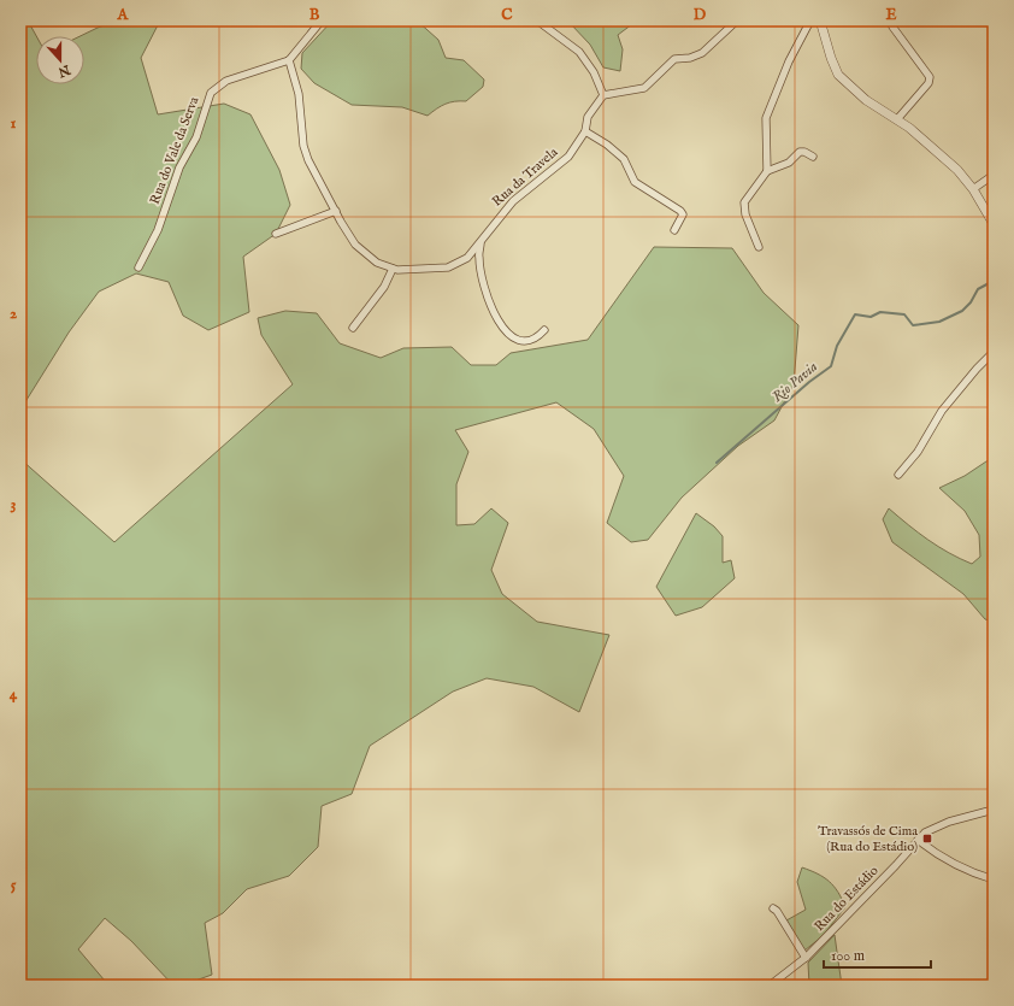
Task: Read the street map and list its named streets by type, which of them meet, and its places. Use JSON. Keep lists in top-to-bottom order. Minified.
{"streets":{"street":["Rua do Vale da Serva","Rua da Travela","Rua do Estádio"]},"water":["Rio Pavia"],"places":{"transit":["Travassós de Cima (Rua do Estádio)"]},"scale_bar":"100 m","north":"bottom","grid":{"columns":["A","B","C","D","E"],"rows":["1","2","3","4","5"]}}
